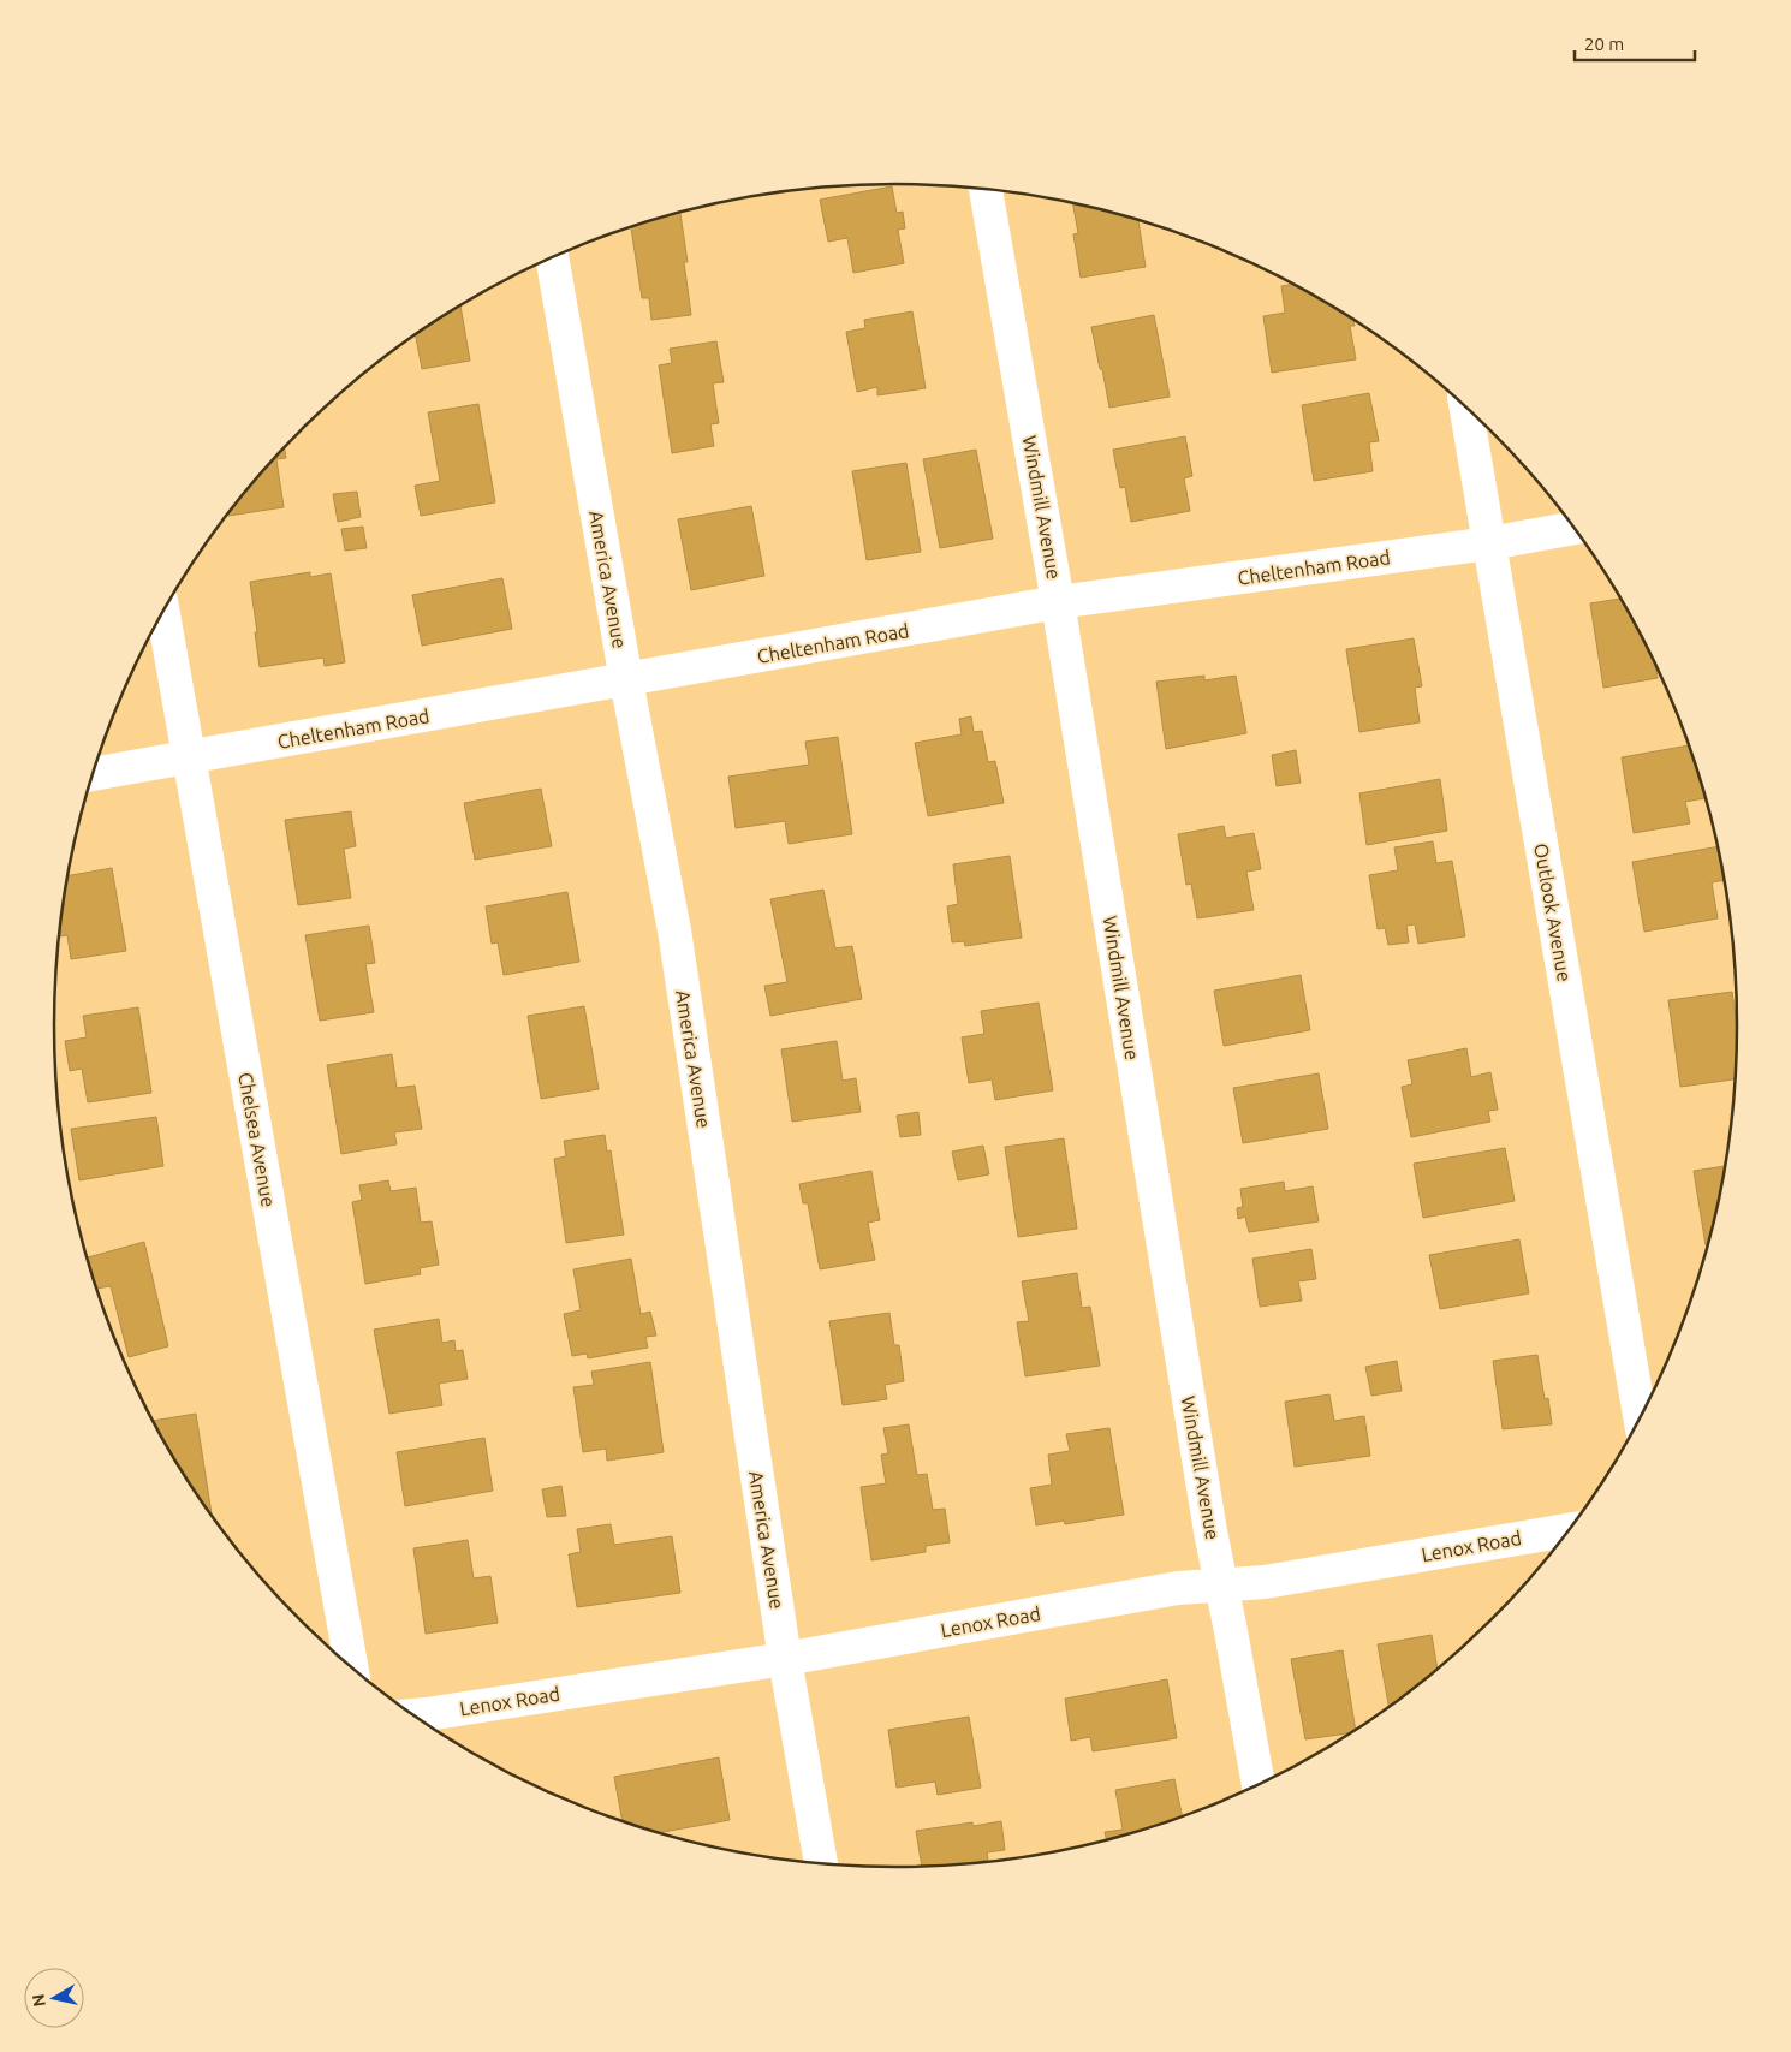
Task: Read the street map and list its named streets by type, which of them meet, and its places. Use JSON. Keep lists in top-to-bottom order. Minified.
{"streets":{"street":["Windmill Avenue","Cheltenham Road","America Avenue","Outlook Avenue","Chelsea Avenue","Lenox Road"]},"crossings":[["Windmill Avenue","Cheltenham Road"],["Windmill Avenue","Lenox Road"],["Cheltenham Road","America Avenue"],["Cheltenham Road","Outlook Avenue"],["Cheltenham Road","Chelsea Avenue"],["America Avenue","Lenox Road"]],"scale_bar":"20 m","north":"left"}
